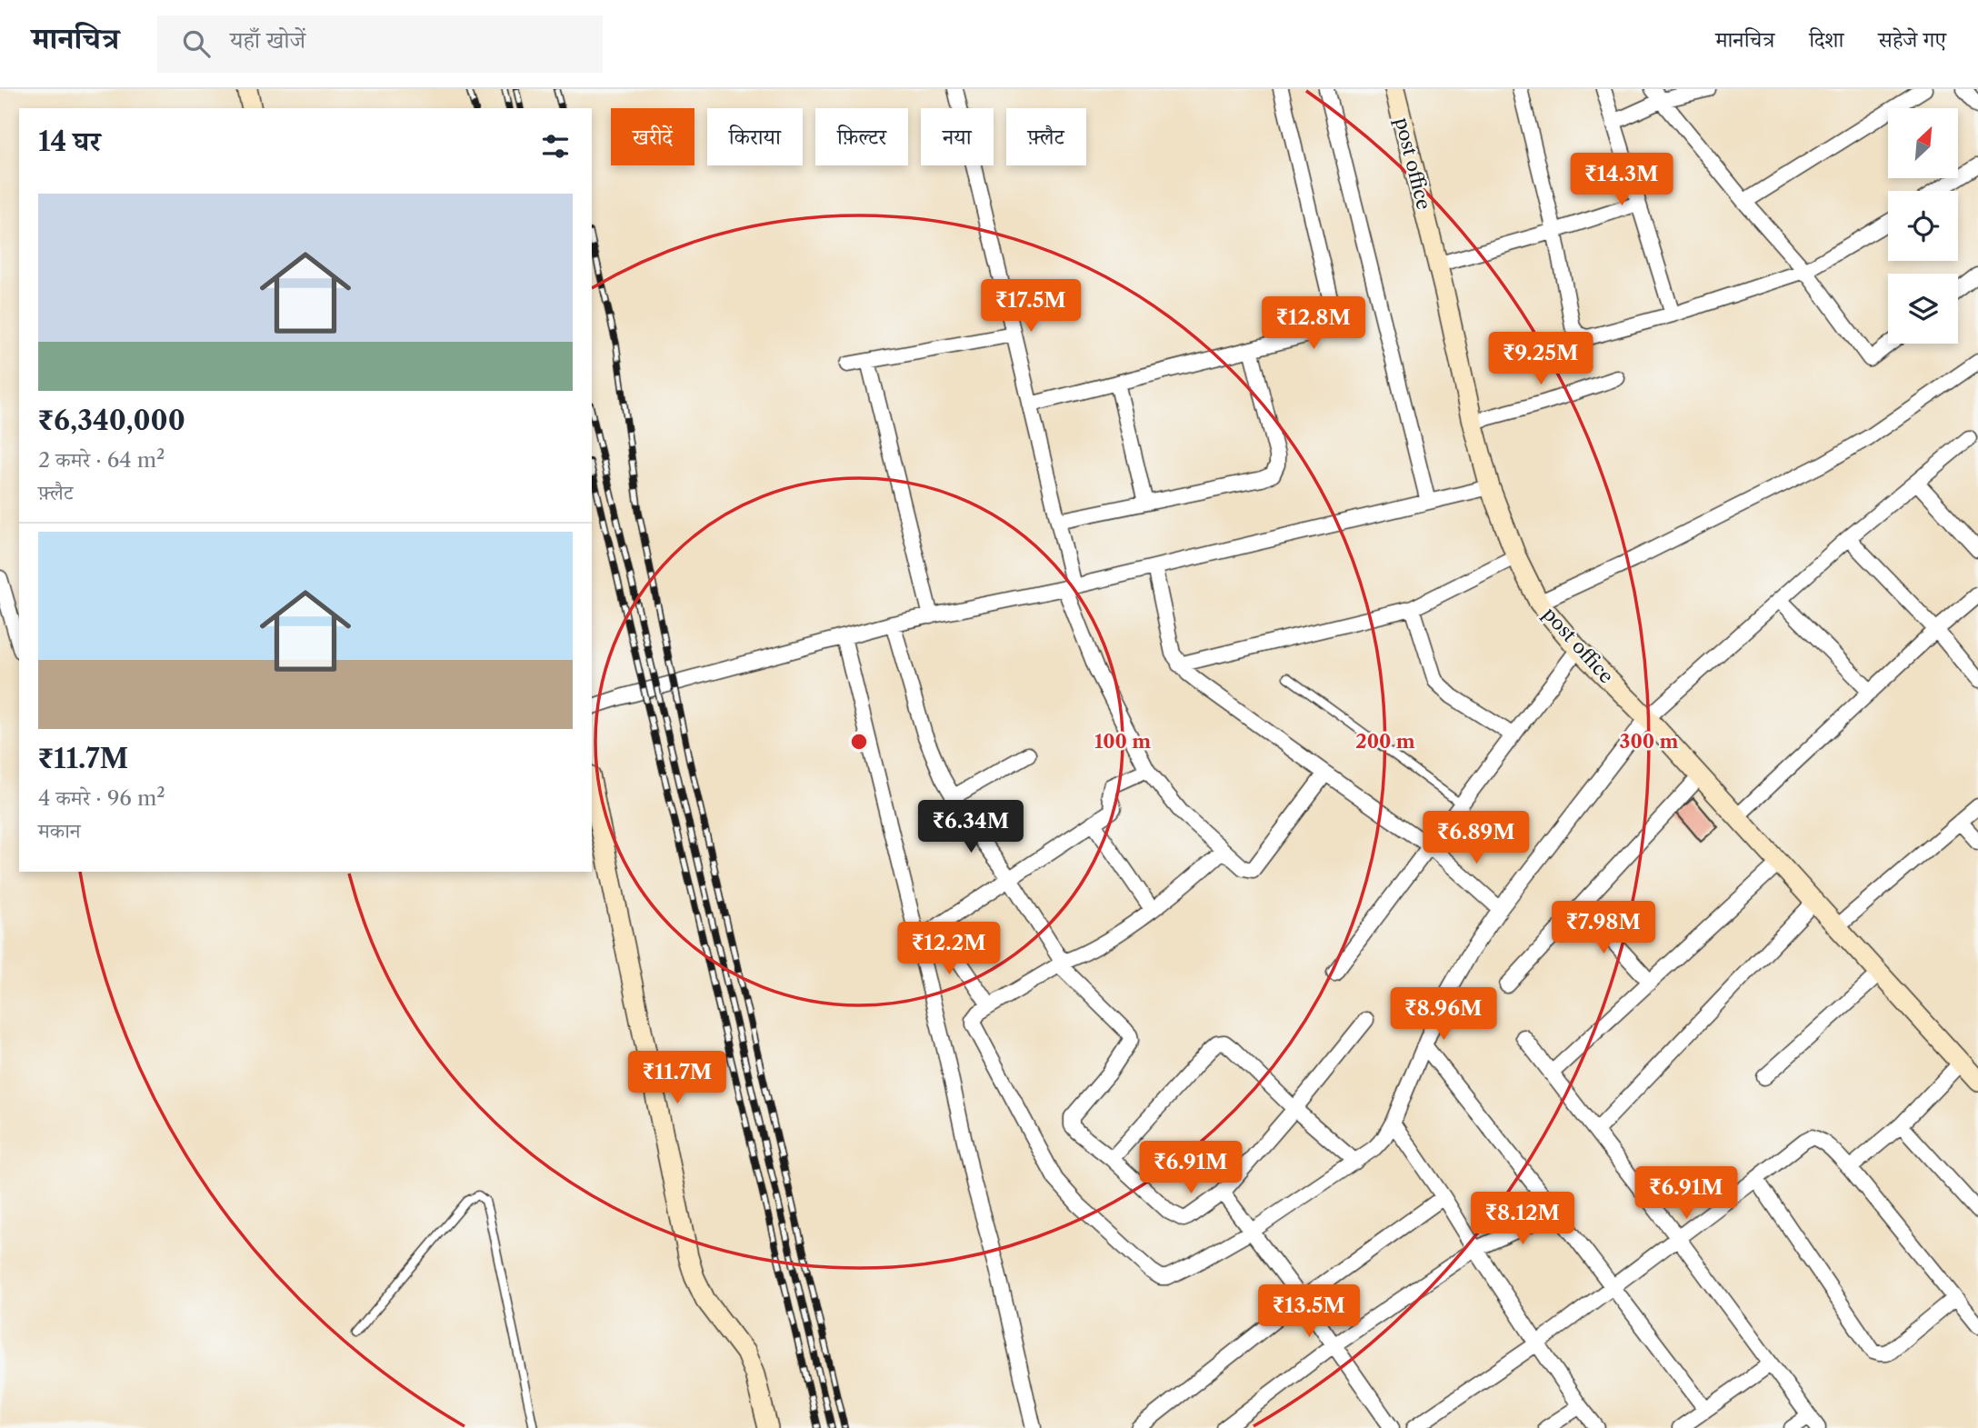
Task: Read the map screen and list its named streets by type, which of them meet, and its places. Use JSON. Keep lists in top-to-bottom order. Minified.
{"streets":{"street":["post office"]},"north":"top right","page":{"header":"मानचित्र","search":"यहाँ खोजें","nav":["मानचित्र","दिशा","सहेजे गए"],"chip":["खरीदें","किराया","फ़िल्टर","नया","फ़्लैट"],"heading":"14 घर","price":["₹14.3M","₹17.5M","₹12.8M","₹9.25M","₹6.34M","₹6.89M","₹7.98M","₹12.2M","₹8.96M","₹11.7M","₹6.91M","₹6.91M","₹8.12M","₹13.5M"],"list":[{"name":"₹6,340,000","note":"2 कमरे · 64 m² · फ़्लैट"},{"name":"₹11.7M","note":"4 कमरे · 96 m² · मकान"}]},"rings":["100 m","200 m","300 m"]}
